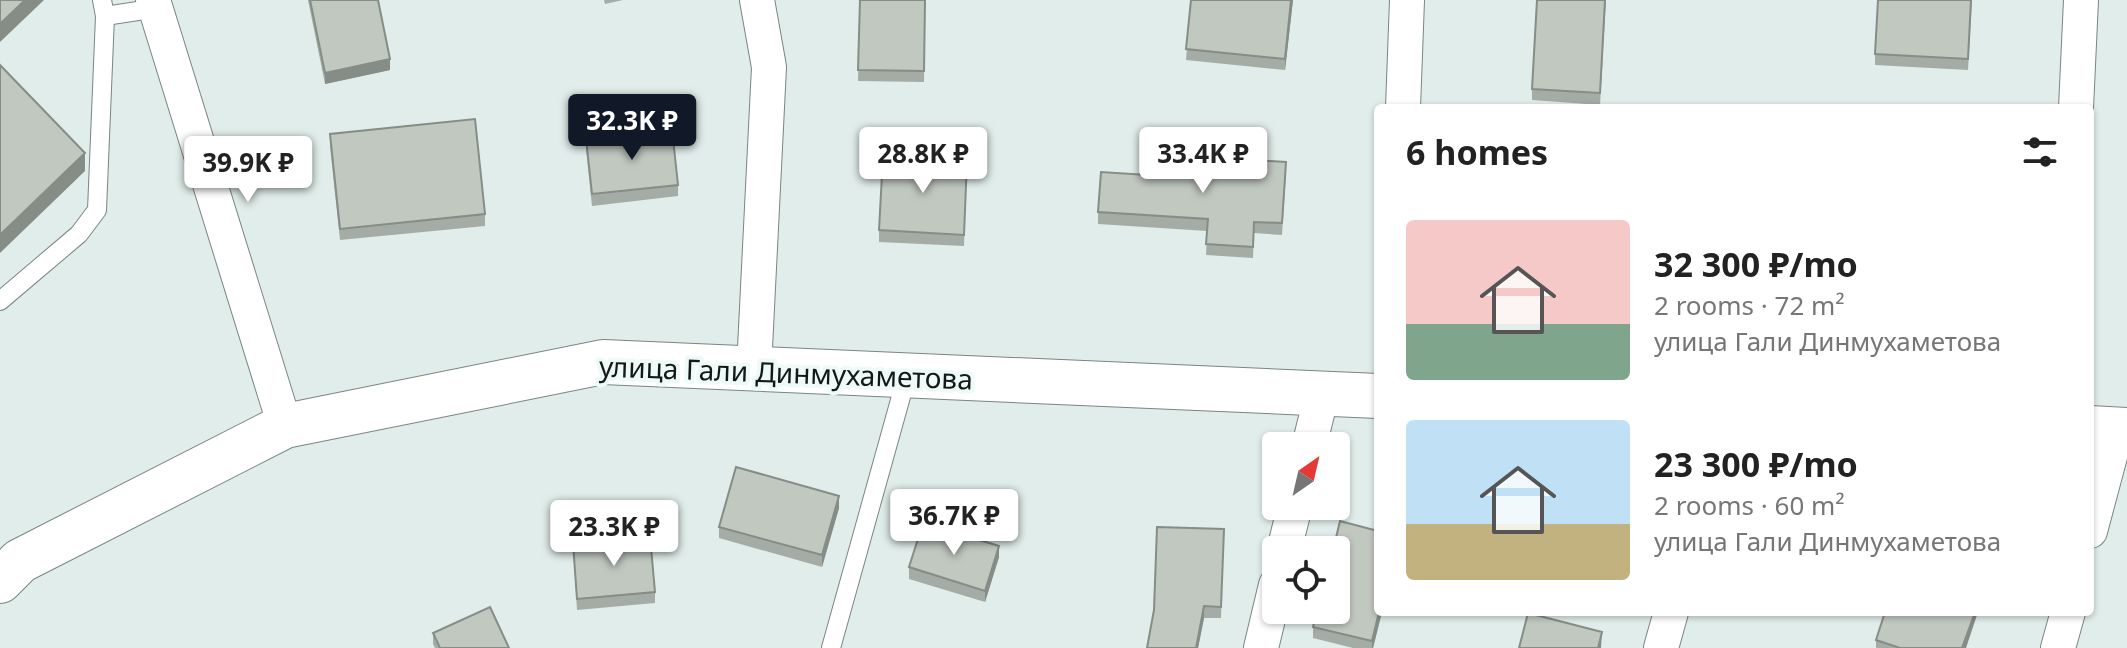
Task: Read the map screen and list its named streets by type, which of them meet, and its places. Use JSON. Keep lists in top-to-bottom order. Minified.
{"streets":{"street":["улица Гали Динмухаметова"]},"north":"top right","page":{"price":["32.3K ₽","28.8K ₽","33.4K ₽","39.9K ₽","36.7K ₽","23.3K ₽"],"heading":"6 homes","list":[{"name":"32 300 ₽/mo","note":"2 rooms · 72 m² · улица Гали Динмухаметова"},{"name":"23 300 ₽/mo","note":"2 rooms · 60 m² · улица Гали Динмухаметова"}]}}
